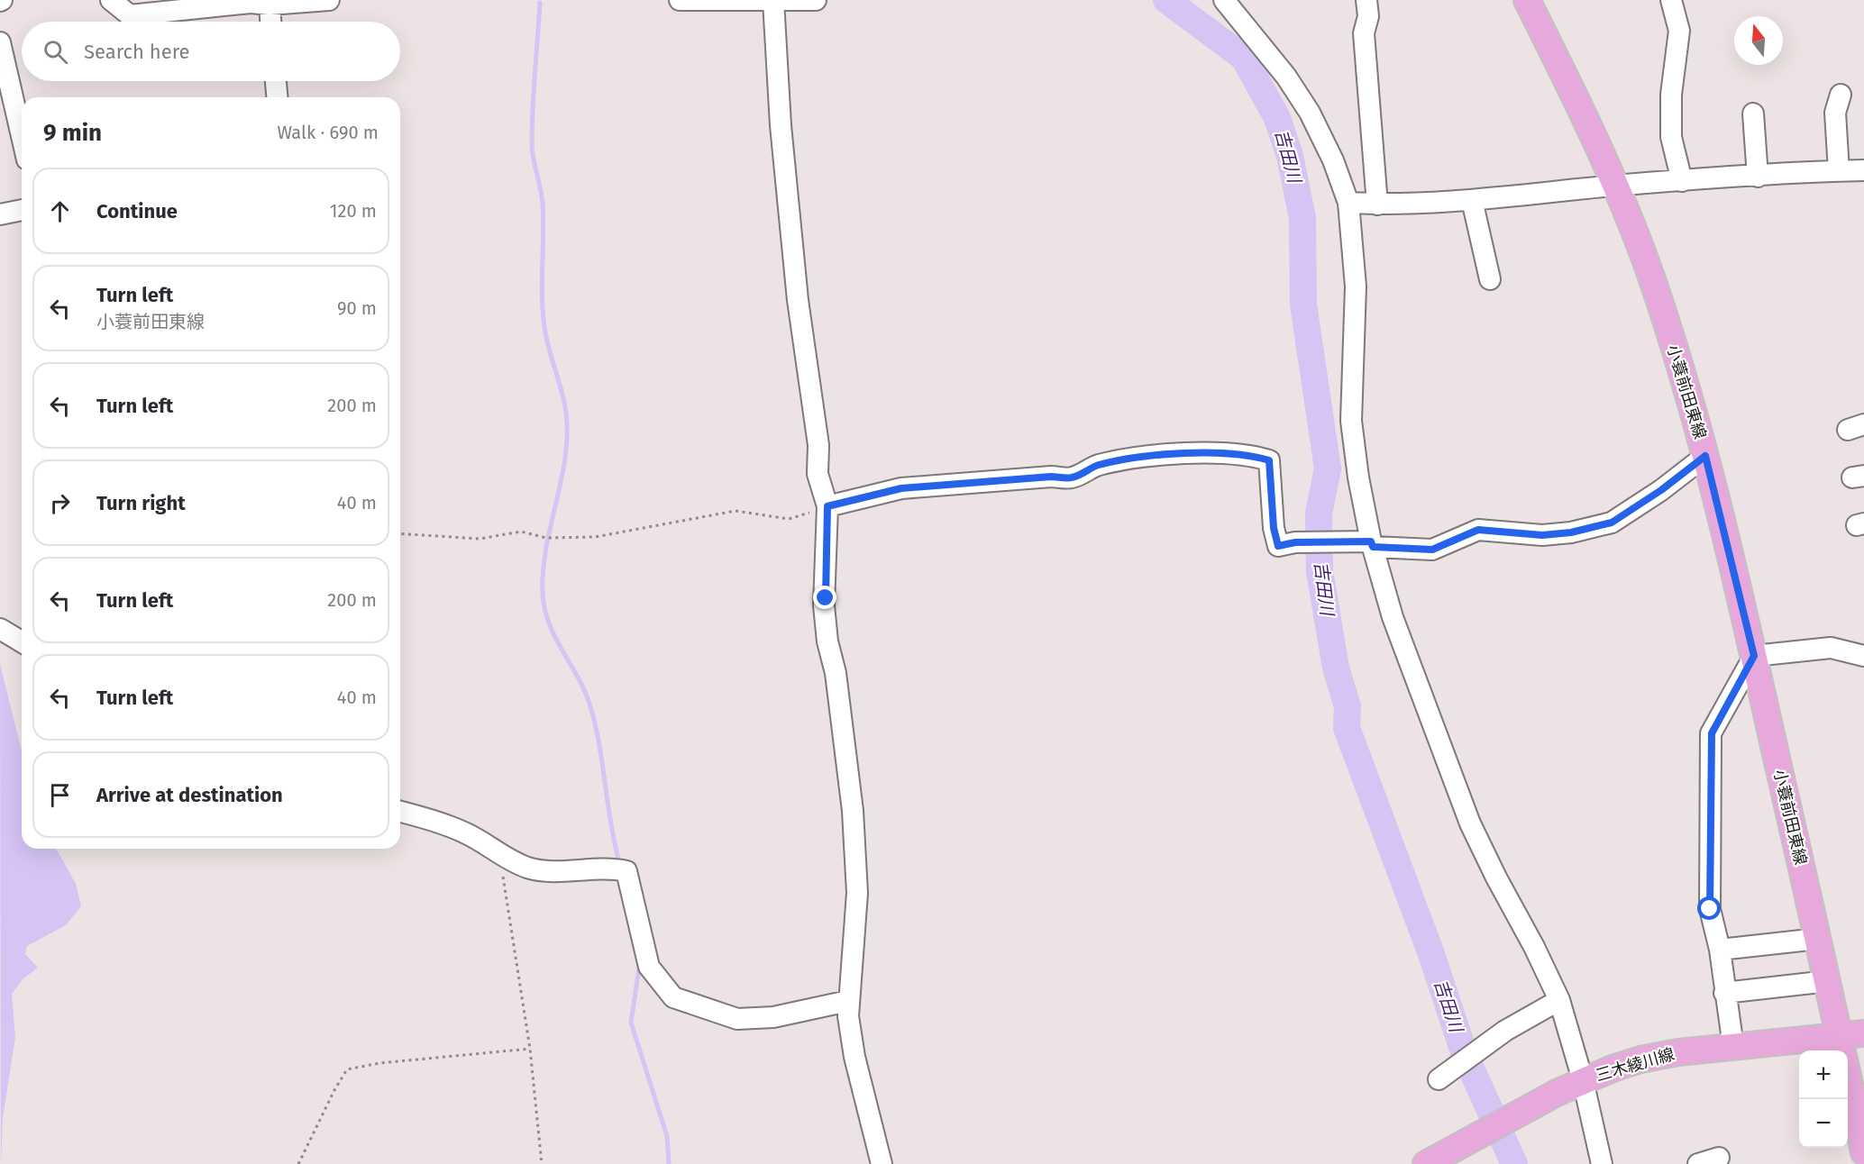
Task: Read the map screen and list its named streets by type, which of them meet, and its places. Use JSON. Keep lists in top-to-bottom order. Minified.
{"streets":{"main road":["小蓑前田東線","三木綾川線"]},"crossings":[["小蓑前田東線","三木綾川線"]],"water":["吉田川"],"north":"top","page":{"search":"Search here","heading":["9 min","Walk · 690 m"],"list":[["Continue","120 m"],["Turn left","小蓑前田東線","90 m"],["Turn left","200 m"],["Turn right","40 m"],["Turn left","200 m"],["Turn left","40 m"],"Arrive at destination"],"map_buttons":["+","−"]}}
